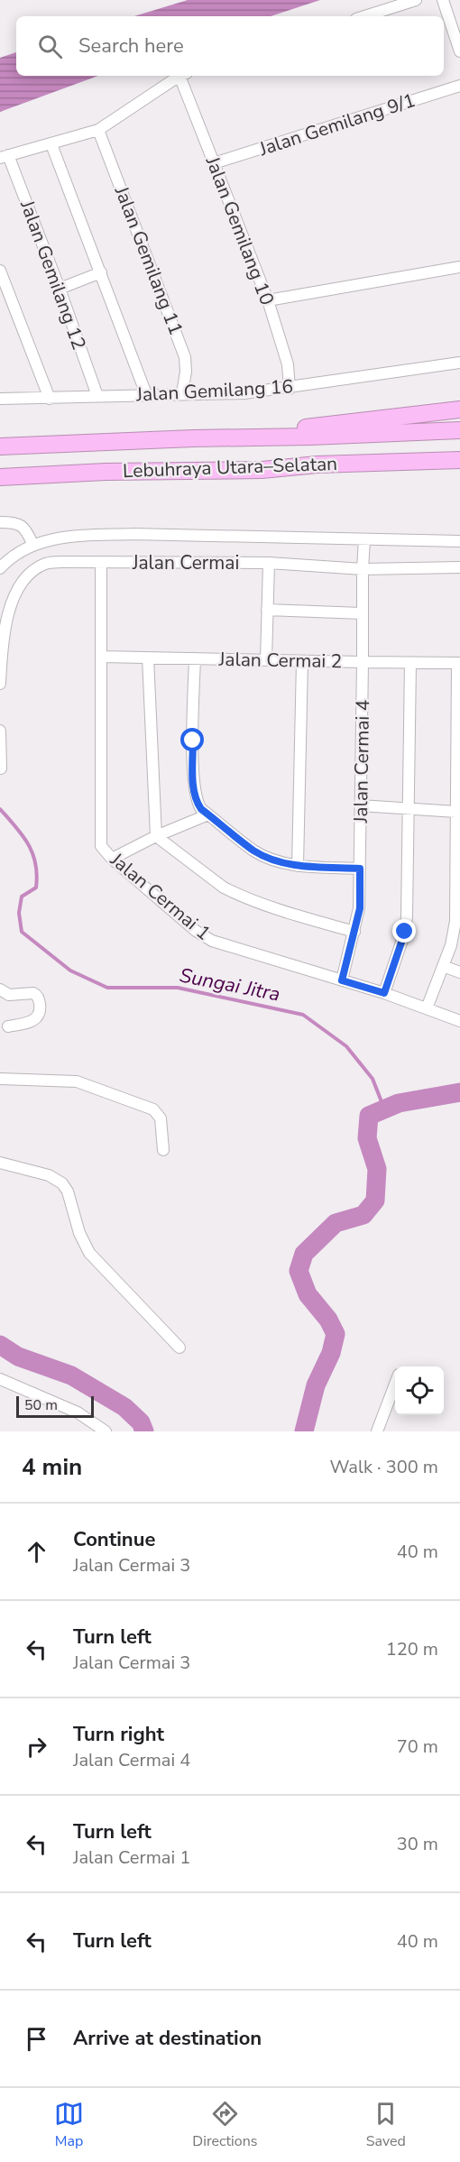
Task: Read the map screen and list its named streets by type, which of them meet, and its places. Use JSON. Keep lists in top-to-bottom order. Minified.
{"streets":{"highway":["Lebuhraya Utara–Selatan"],"street":["Jalan Gemilang 9/1","Jalan Gemilang 10","Jalan Gemilang 11","Jalan Gemilang 12","Jalan Gemilang 16","Jalan Cermai","Jalan Cermai 2","Jalan Cermai 4","Jalan Cermai 1"]},"crossings":[["Jalan Gemilang 9/1","Jalan Gemilang 10"],["Jalan Gemilang 10","Jalan Gemilang 16"],["Jalan Gemilang 11","Jalan Gemilang 16"],["Jalan Gemilang 12","Jalan Gemilang 16"],["Jalan Cermai","Jalan Cermai 4"],["Jalan Cermai","Jalan Cermai 1"],["Jalan Cermai 2","Jalan Cermai 4"],["Jalan Cermai 2","Jalan Cermai 1"],["Jalan Cermai 4","Jalan Cermai 1"]],"water":["Sungai Jitra"],"scale_bar":"50 m","page":{"search":"Search here","scale":"50 m","heading":["4 min","Walk · 300 m"],"list":[["Continue","Jalan Cermai 3","40 m"],["Turn left","Jalan Cermai 3","120 m"],["Turn right","Jalan Cermai 4","70 m"],["Turn left","Jalan Cermai 1","30 m"],["Turn left","40 m"],"Arrive at destination"],"nav":["Map","Directions","Saved"]}}
